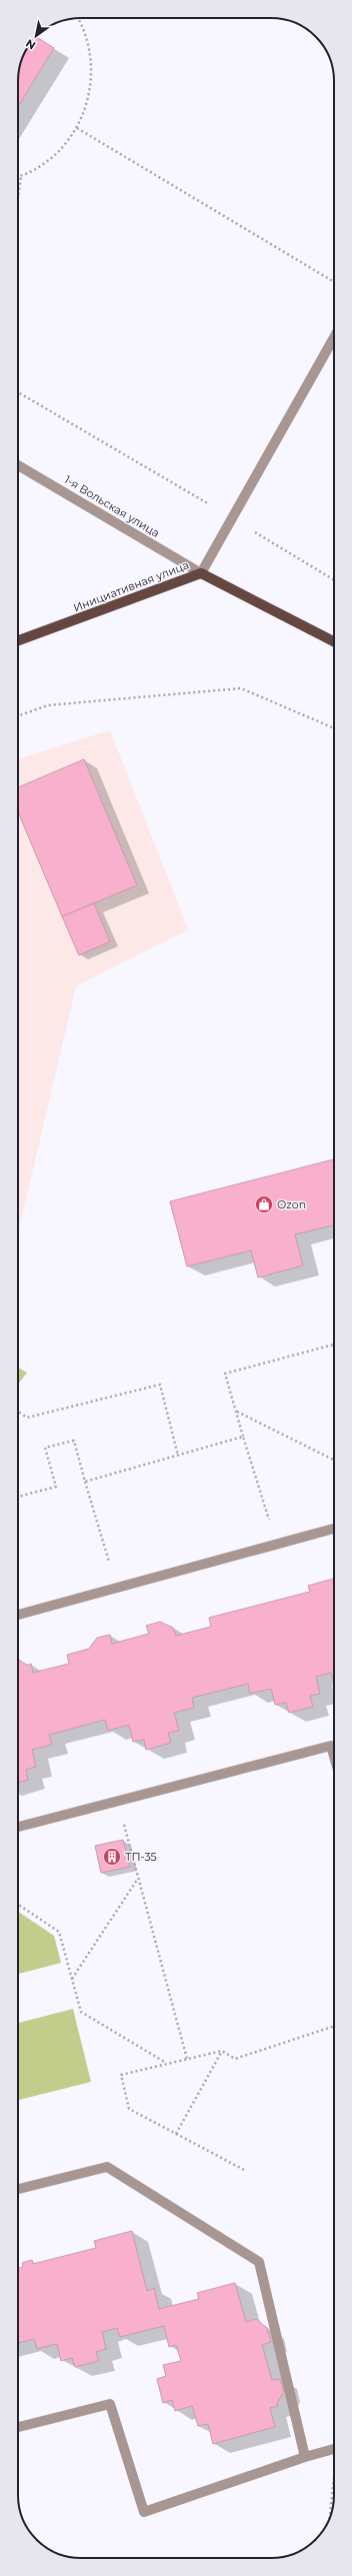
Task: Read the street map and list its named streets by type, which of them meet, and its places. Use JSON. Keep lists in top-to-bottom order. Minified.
{"streets":{"main road":["Инициативная улица"],"street":["1-я Вольская улица"]},"crossings":[["1-я Вольская улица","Инициативная улица"]],"places":{"shop":["Ozon"],"building":["ТП-35"]},"north":"bottom left"}
